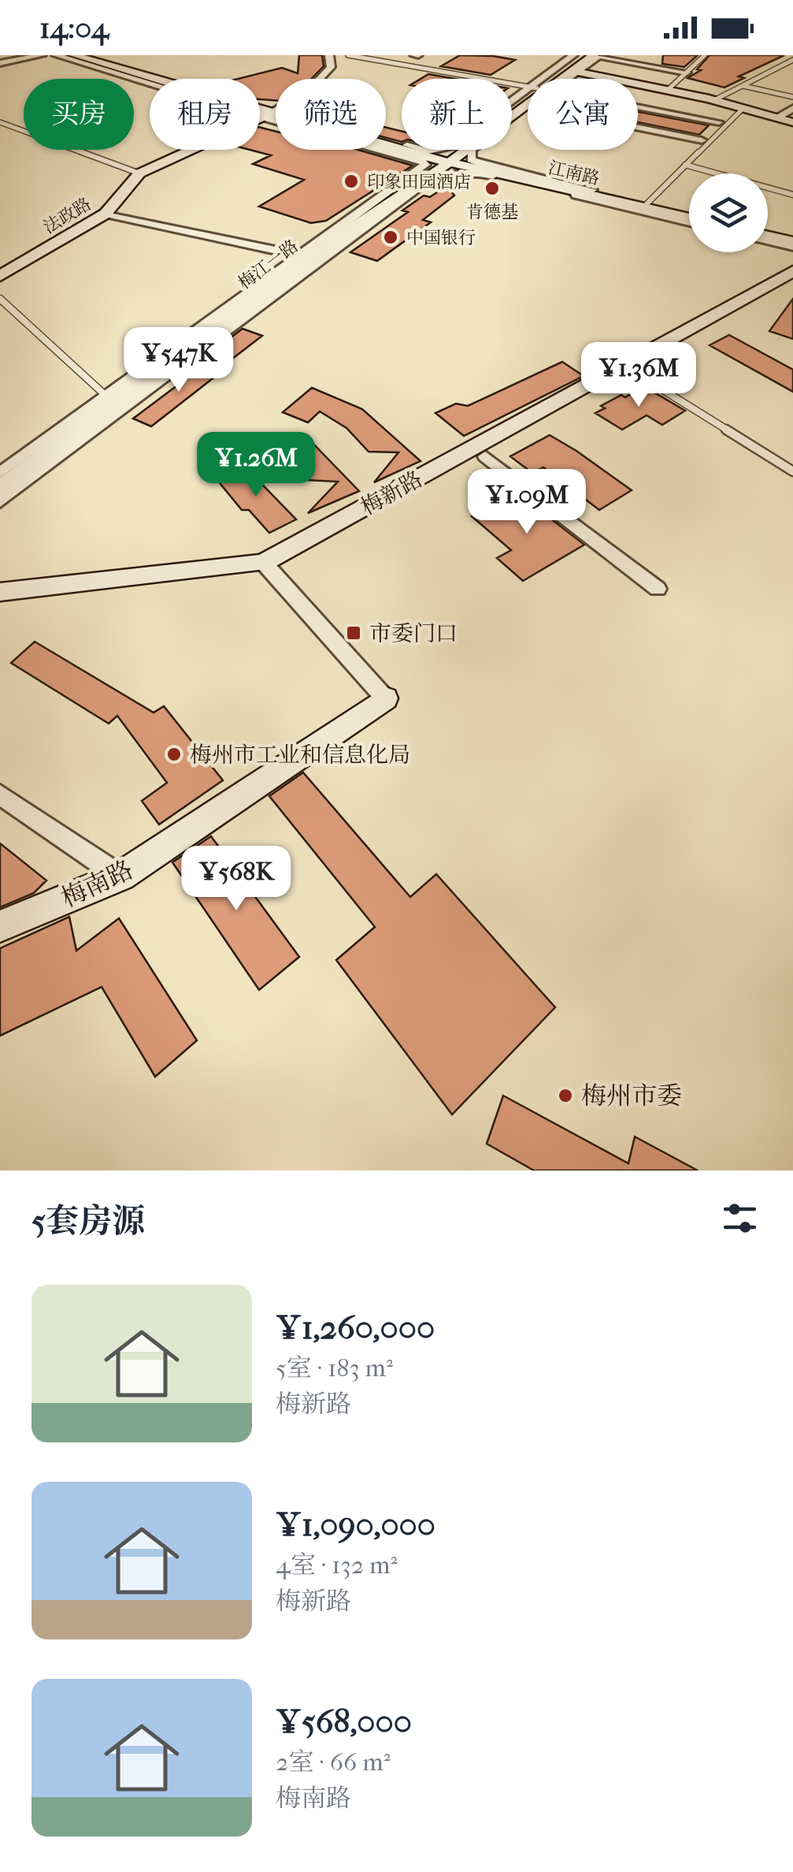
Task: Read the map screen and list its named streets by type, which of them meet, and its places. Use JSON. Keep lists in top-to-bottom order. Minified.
{"streets":{"main road":["江南路","法政路","梅江一路","梅新路","梅南路"]},"crossings":[["江南路","法政路"],["江南路","梅江一路"]],"places":{"other":["印象田园酒店","肯德基","中国银行","梅州市工业和信息化局","梅州市委"],"transit":["市委门口"]},"page":{"status":"14:04","chip":["买房","租房","筛选","新上","公寓"],"price":["¥547K","¥1.36M","¥1.26M","¥1.09M","¥568K"],"heading":"5套房源","list":[{"name":"¥1,260,000","note":"5室 · 183 m² · 梅新路"},{"name":"¥1,090,000","note":"4室 · 132 m² · 梅新路"},{"name":"¥568,000","note":"2室 · 66 m² · 梅南路"}]}}
